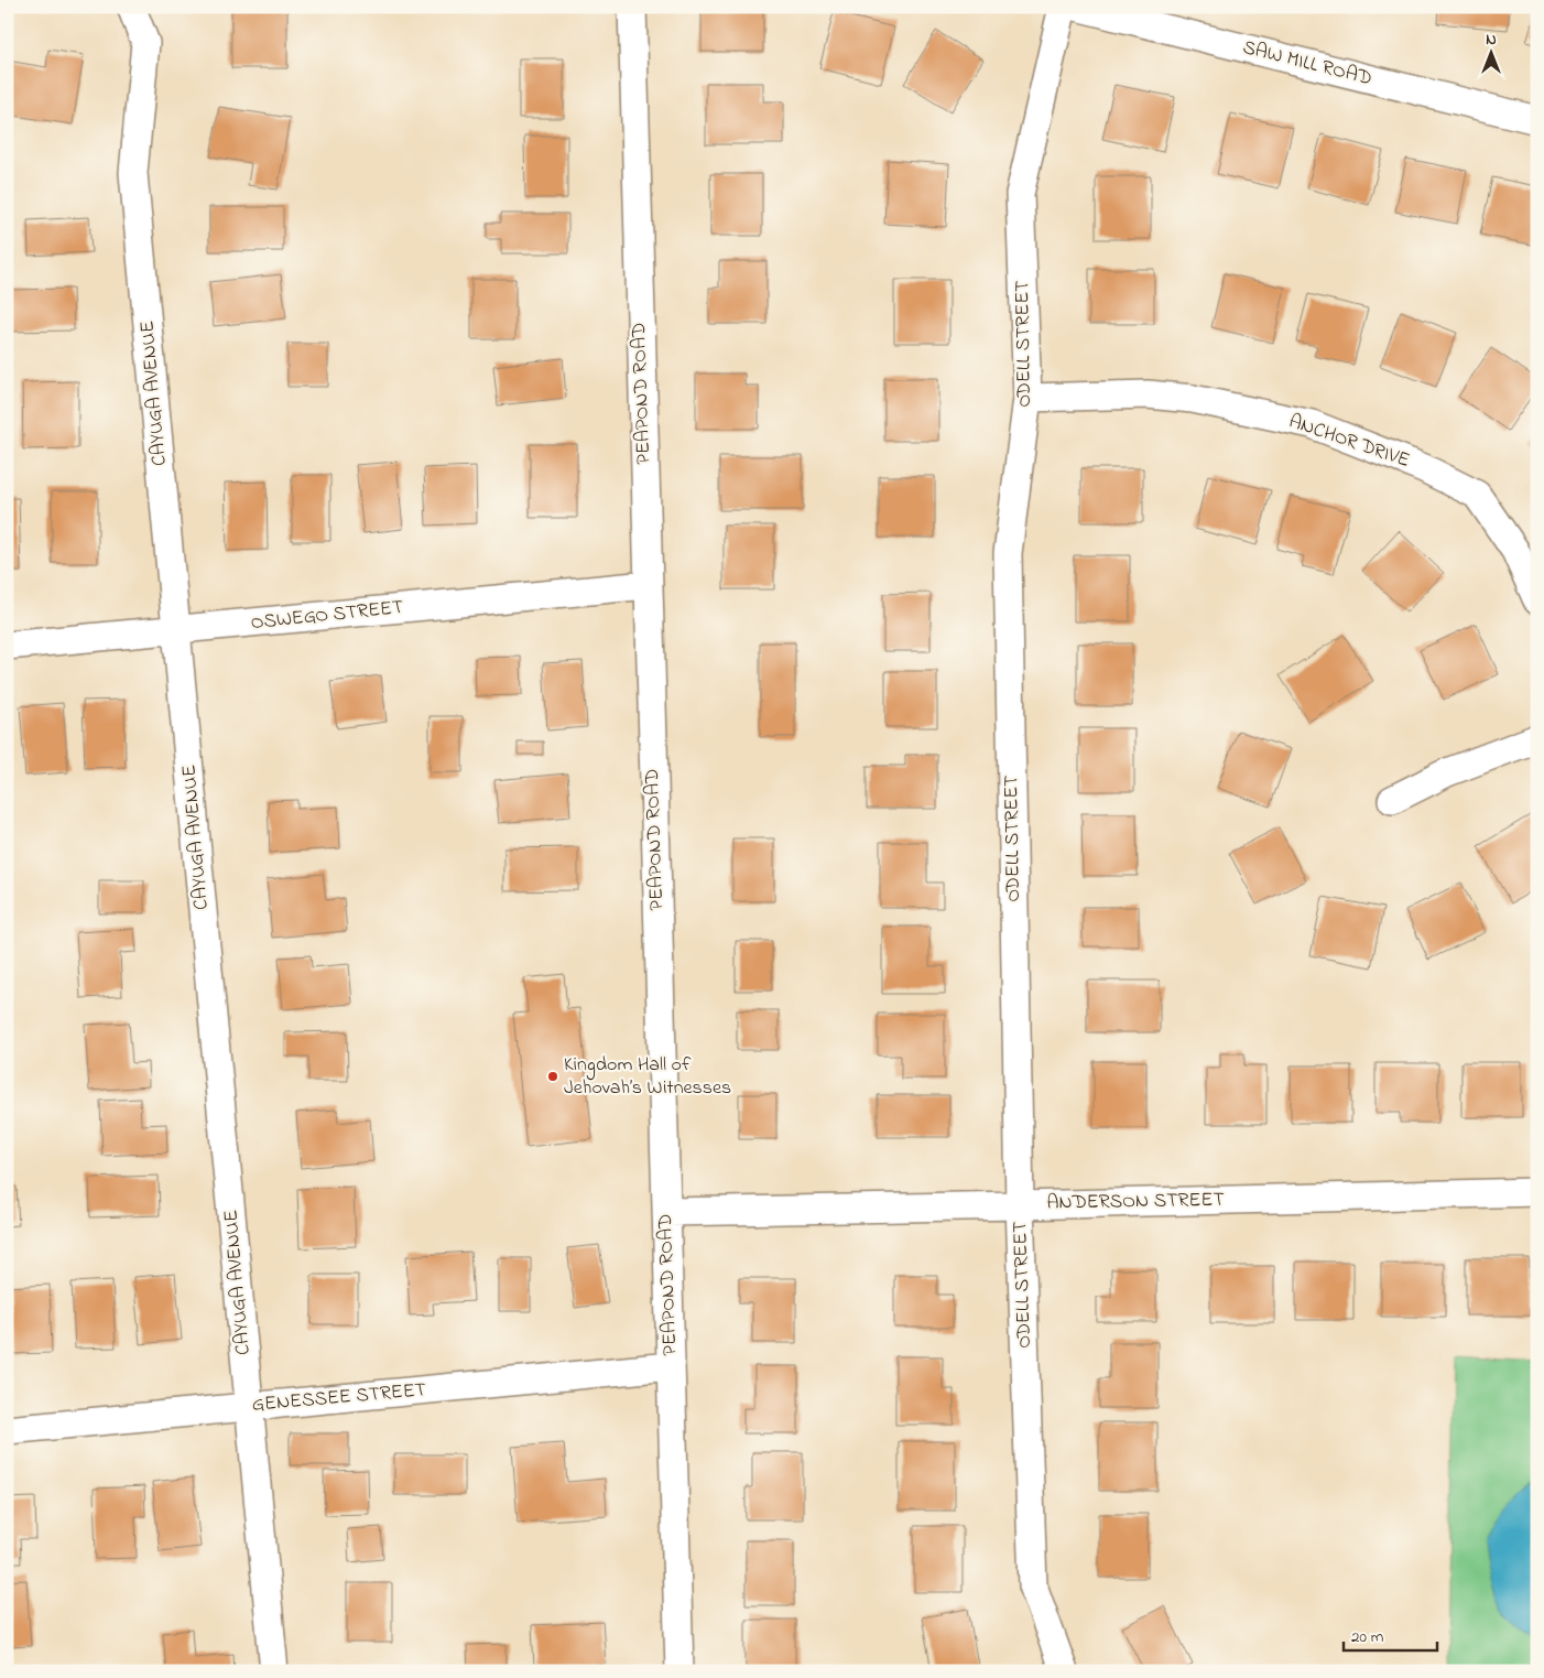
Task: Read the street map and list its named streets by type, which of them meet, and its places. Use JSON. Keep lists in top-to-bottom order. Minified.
{"streets":{"street":["SAW MILL ROAD","ODELL STREET","CAYUGA AVENUE","PEAPOND ROAD","ANCHOR DRIVE","OSWEGO STREET","ANDERSON STREET","GENESSEE STREET"]},"crossings":[["ODELL STREET","ANCHOR DRIVE"],["ODELL STREET","ANDERSON STREET"],["CAYUGA AVENUE","OSWEGO STREET"],["CAYUGA AVENUE","GENESSEE STREET"],["PEAPOND ROAD","OSWEGO STREET"],["PEAPOND ROAD","ANDERSON STREET"],["PEAPOND ROAD","GENESSEE STREET"]],"places":["Kingdom Hall of Jehovah’s Witnesses"],"scale_bar":"20 m","north":"top"}
